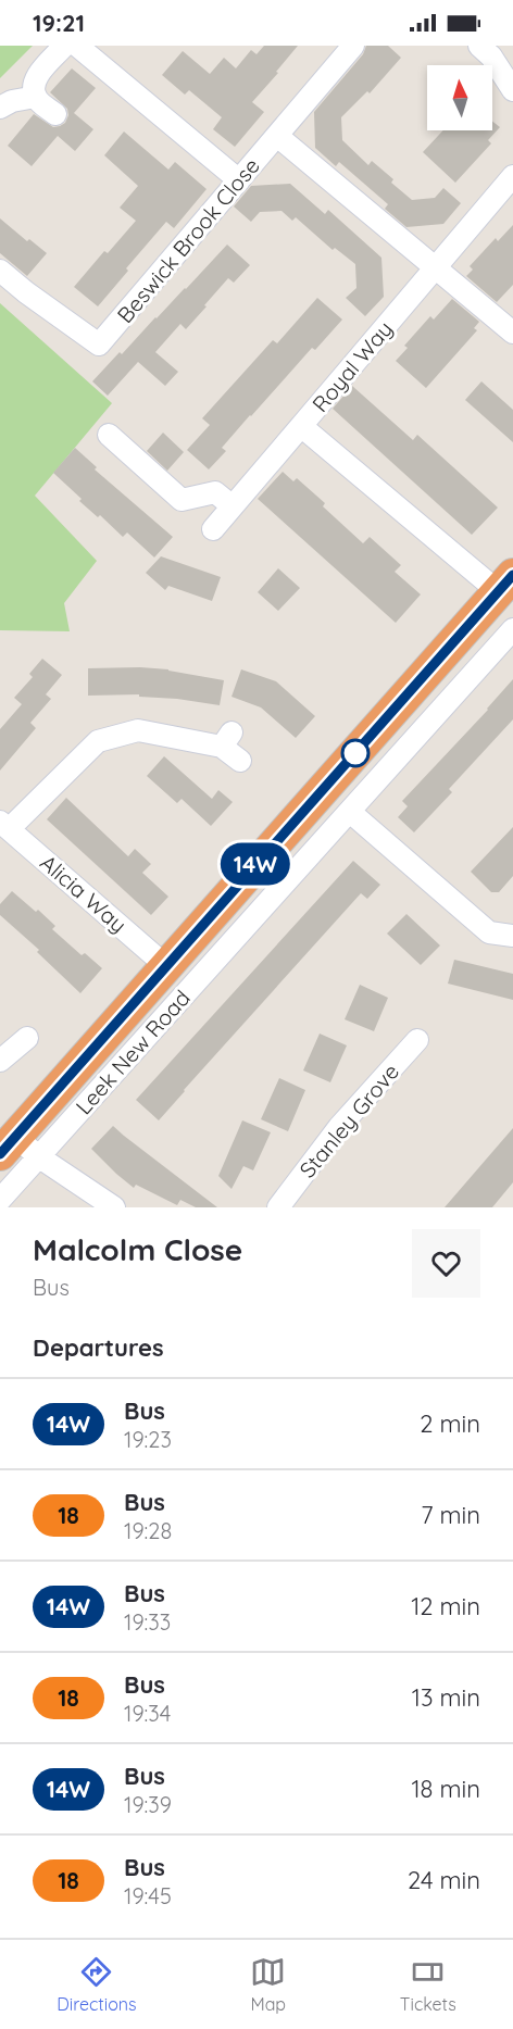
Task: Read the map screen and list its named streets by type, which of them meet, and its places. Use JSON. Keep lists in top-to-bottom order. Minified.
{"streets":{"highway":["Leek New Road"],"street":["Beswick Brook Close","Royal Way","Alicia Way","Stanley Grove"]},"crossings":[["Royal Way","Leek New Road"],["Alicia Way","Leek New Road"]],"lines":["bus line 14W"],"north":"top","page":{"status":"19:21","on_map":"14W","heading":[["Malcolm Close","Bus"],"Departures"],"list":[{"mark":"14W","name":"Bus","note":"19:23","value":"2 min"},{"mark":"18","name":"Bus","note":"19:28","value":"7 min"},{"mark":"14W","name":"Bus","note":"19:33","value":"12 min"},{"mark":"18","name":"Bus","note":"19:34","value":"13 min"},{"mark":"14W","name":"Bus","note":"19:39","value":"18 min"},{"mark":"18","name":"Bus","note":"19:45","value":"24 min"}],"tabs":["Directions","Map","Tickets"]}}
